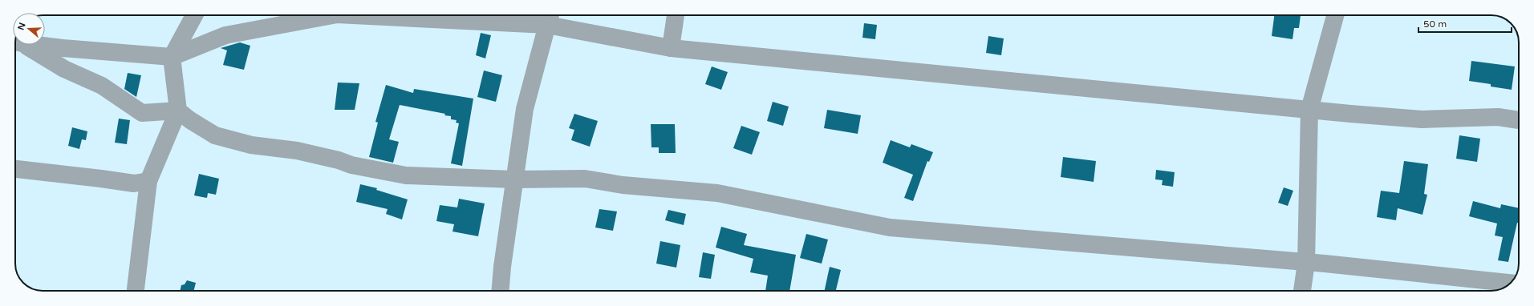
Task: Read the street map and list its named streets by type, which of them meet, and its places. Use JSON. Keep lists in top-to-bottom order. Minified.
{"scale_bar":"50 m","north":"left"}
